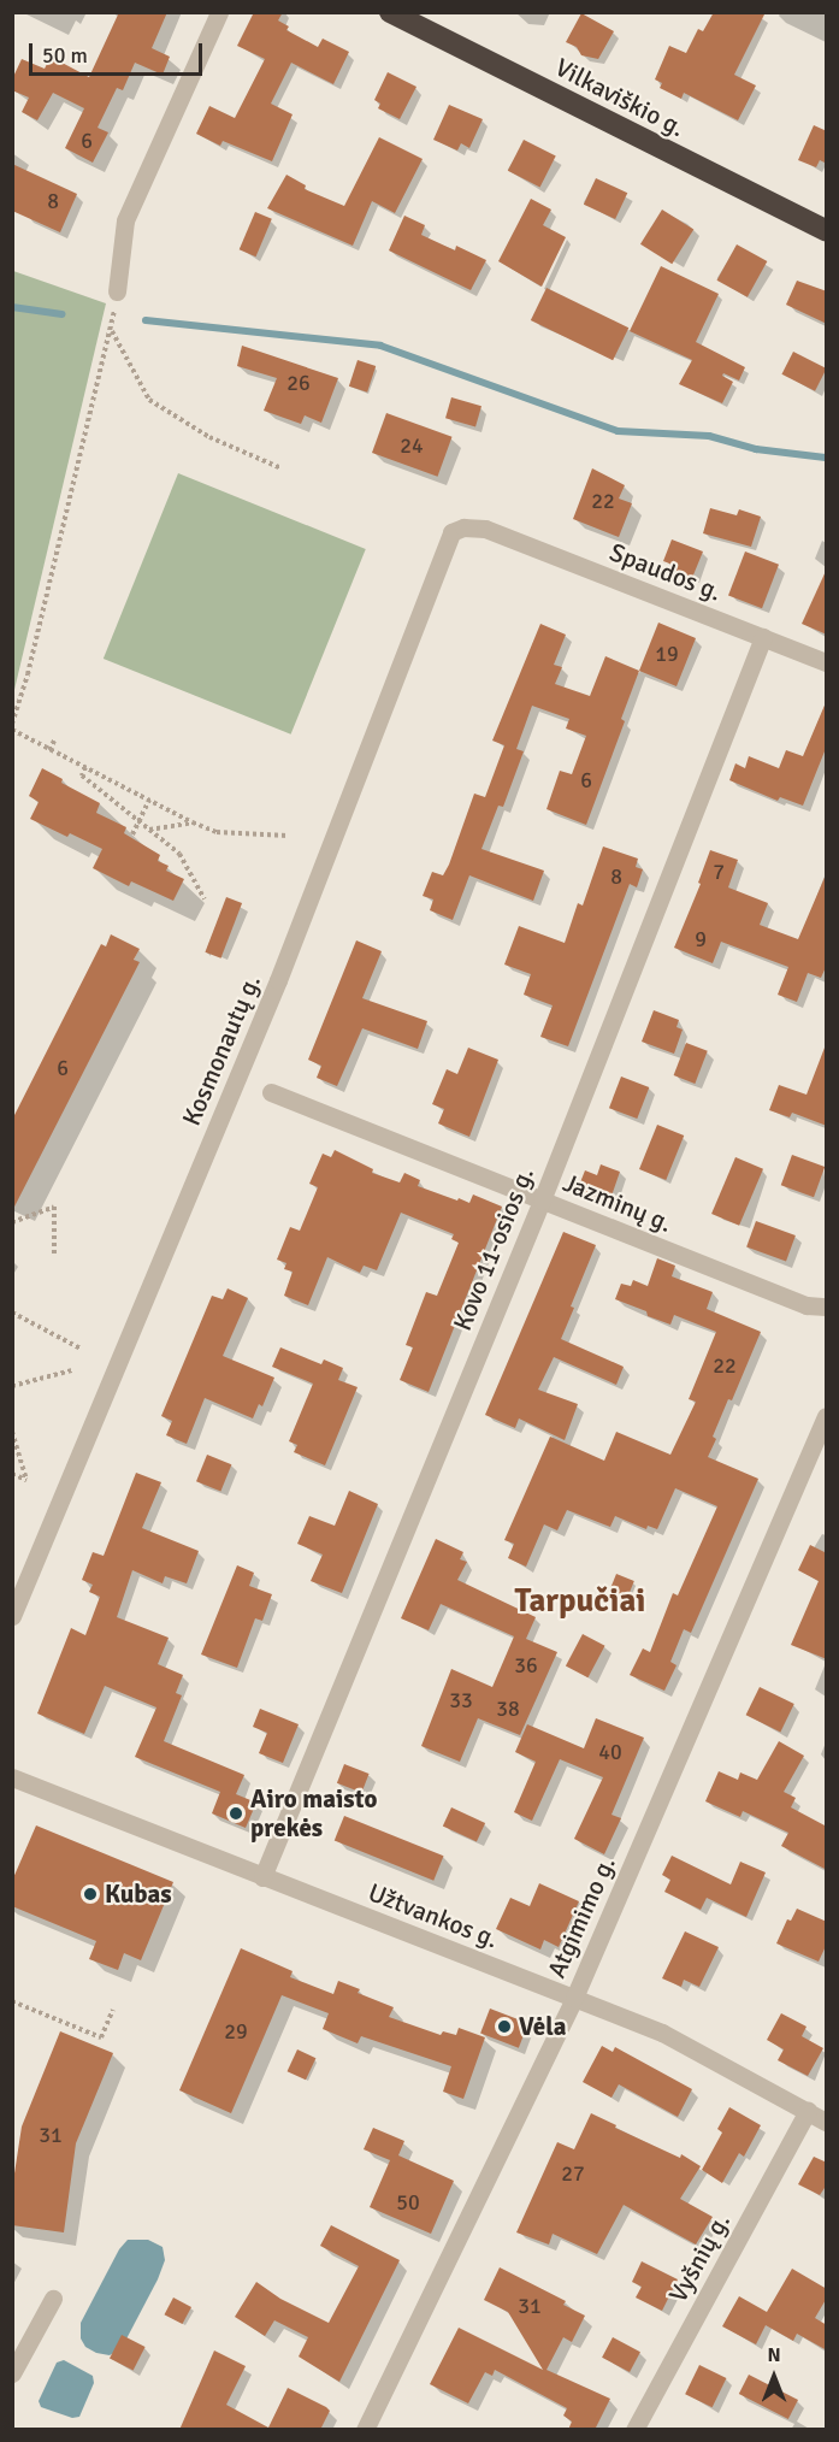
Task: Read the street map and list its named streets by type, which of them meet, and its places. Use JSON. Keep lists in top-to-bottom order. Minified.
{"streets":{"highway":["Vilkaviškio g."],"street":["Spaudos g.","Kosmonautų g.","Jazminų g.","Kovo 11-osios g.","Užtvankos g.","Atgimimo g.","Vyšnių g."]},"crossings":[["Spaudos g.","Kosmonautų g."],["Spaudos g.","Kovo 11-osios g."],["Jazminų g.","Kovo 11-osios g."],["Kovo 11-osios g.","Užtvankos g."],["Užtvankos g.","Atgimimo g."],["Užtvankos g.","Vyšnių g."]],"districts":["Tarpučiai"],"places":["Airo maisto prekės","Kubas","Vėla"],"house_numbers":["6","8","26","24","22","19","6","7","8","9","6","22","36","33","38","40","29","31","27","50","31"],"scale_bar":"50 m","north":"top"}
